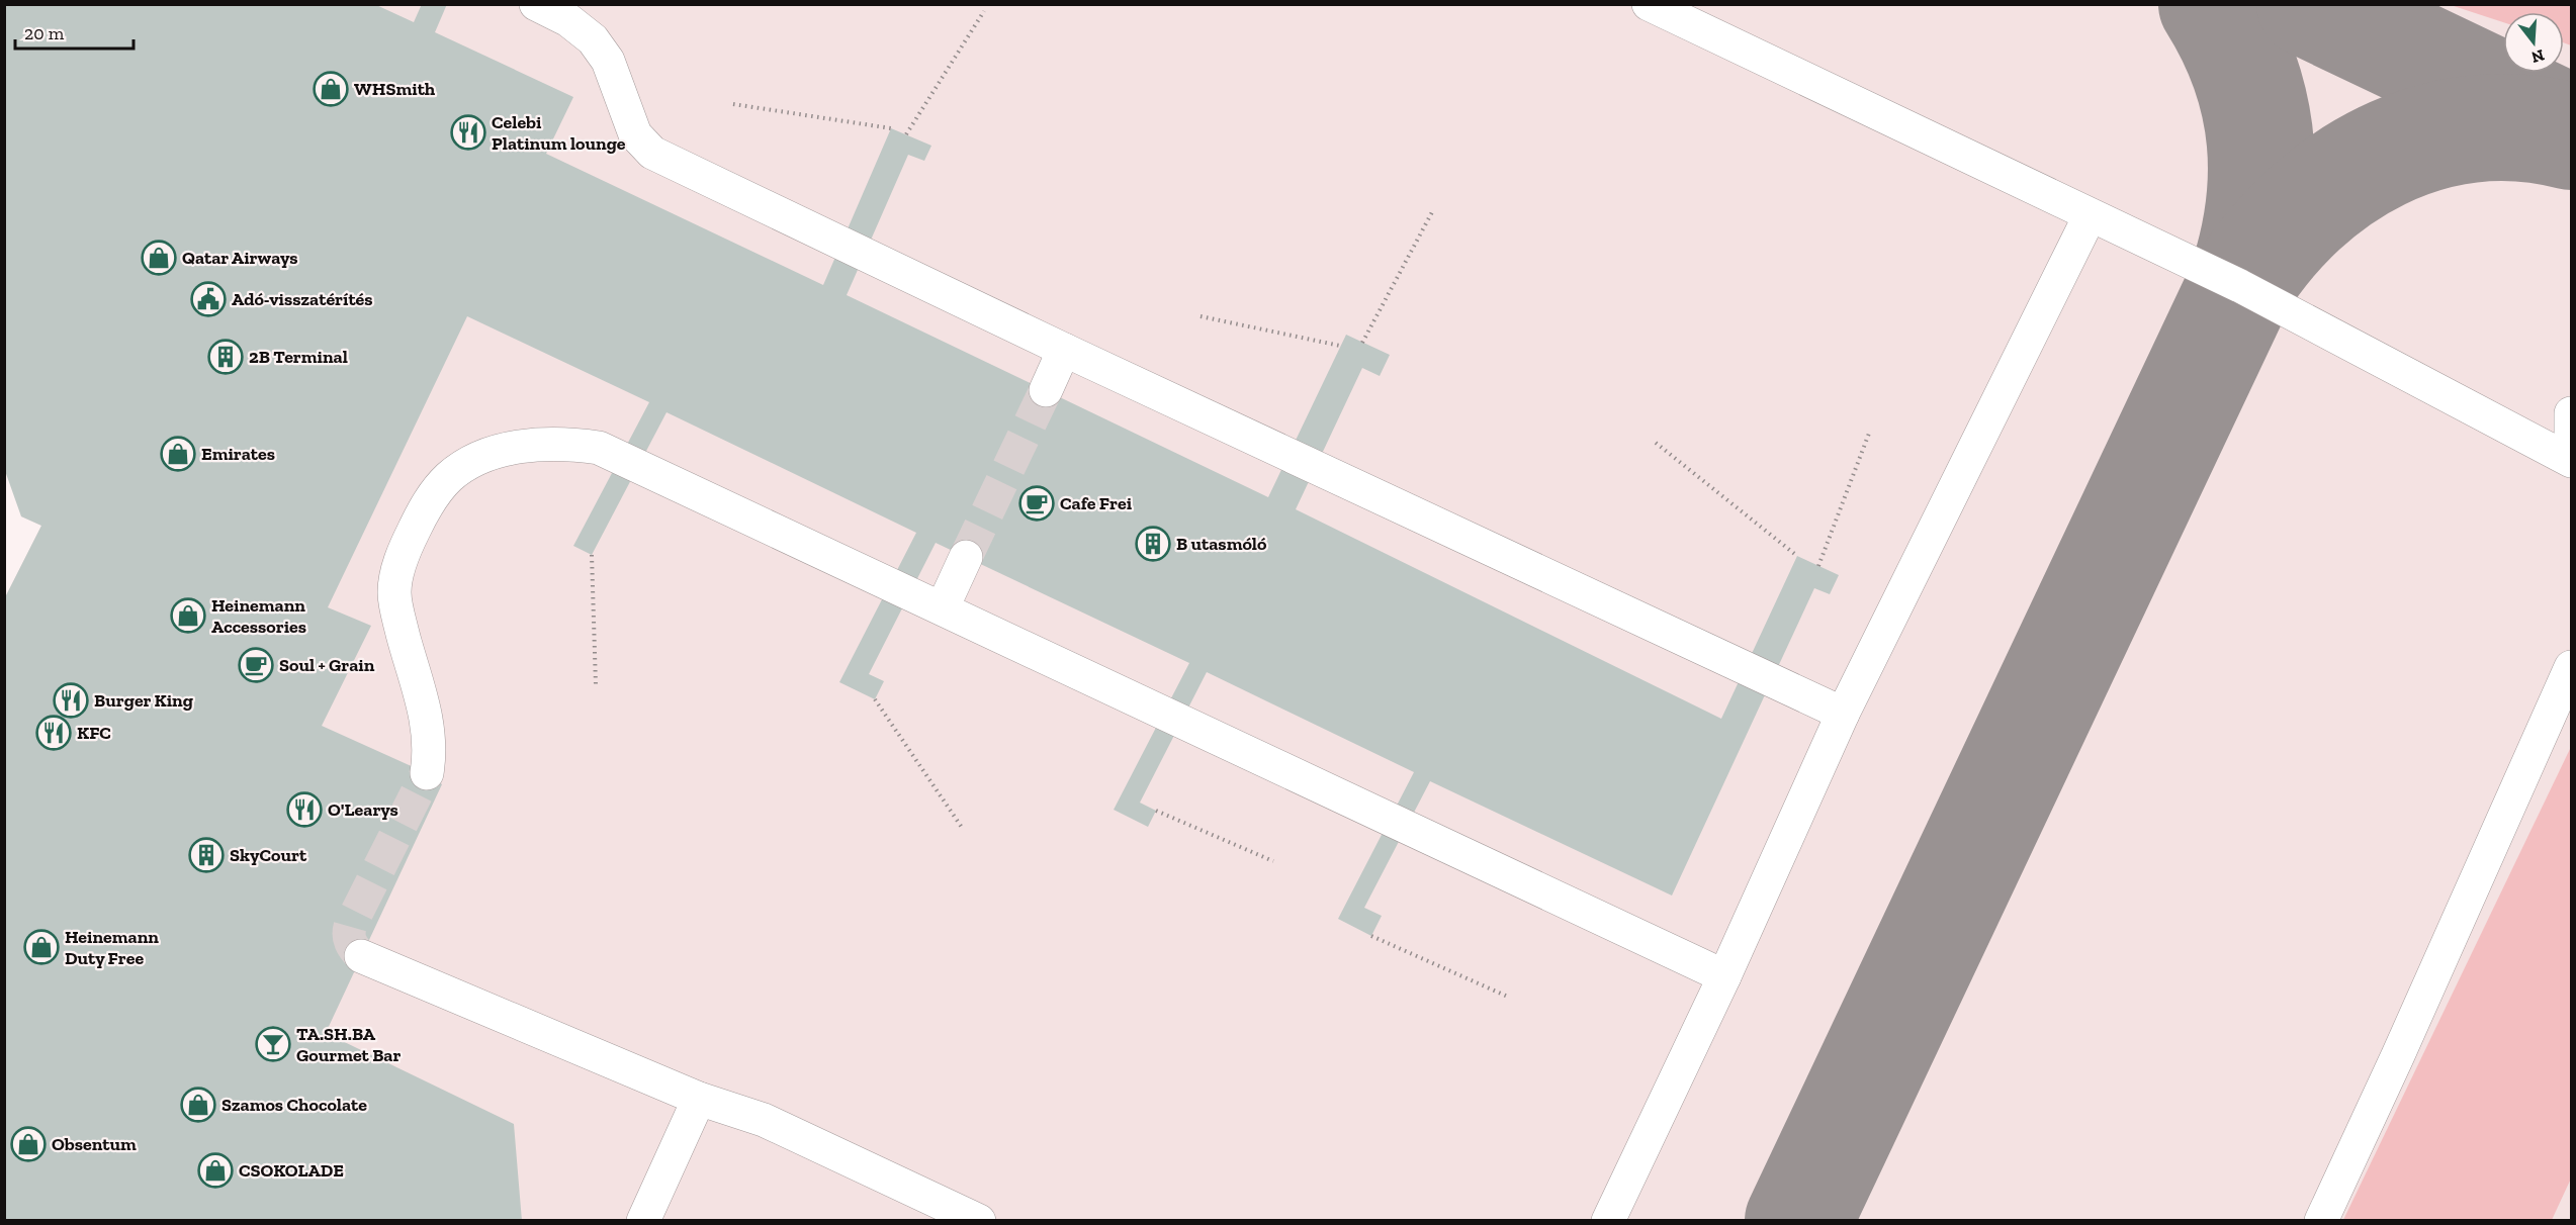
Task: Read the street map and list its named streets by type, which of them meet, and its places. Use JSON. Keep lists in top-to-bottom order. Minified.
{"places":{"shop":["WHSmith","Qatar Airways","Emirates","Heinemann Accessories","Heinemann Duty Free","Szamos Chocolate","Obsentum","CSOKOLADE"],"restaurant":["Celebi Platinum lounge","Burger King","KFC","O'Learys"],"public building":["Adó-visszatérítés"],"building":["2B Terminal","B utasmóló","SkyCourt"],"cafe":["Cafe Frei","Soul + Grain"],"bar":["TA.SH.BA Gourmet Bar"]},"scale_bar":"20 m","north":"bottom"}
